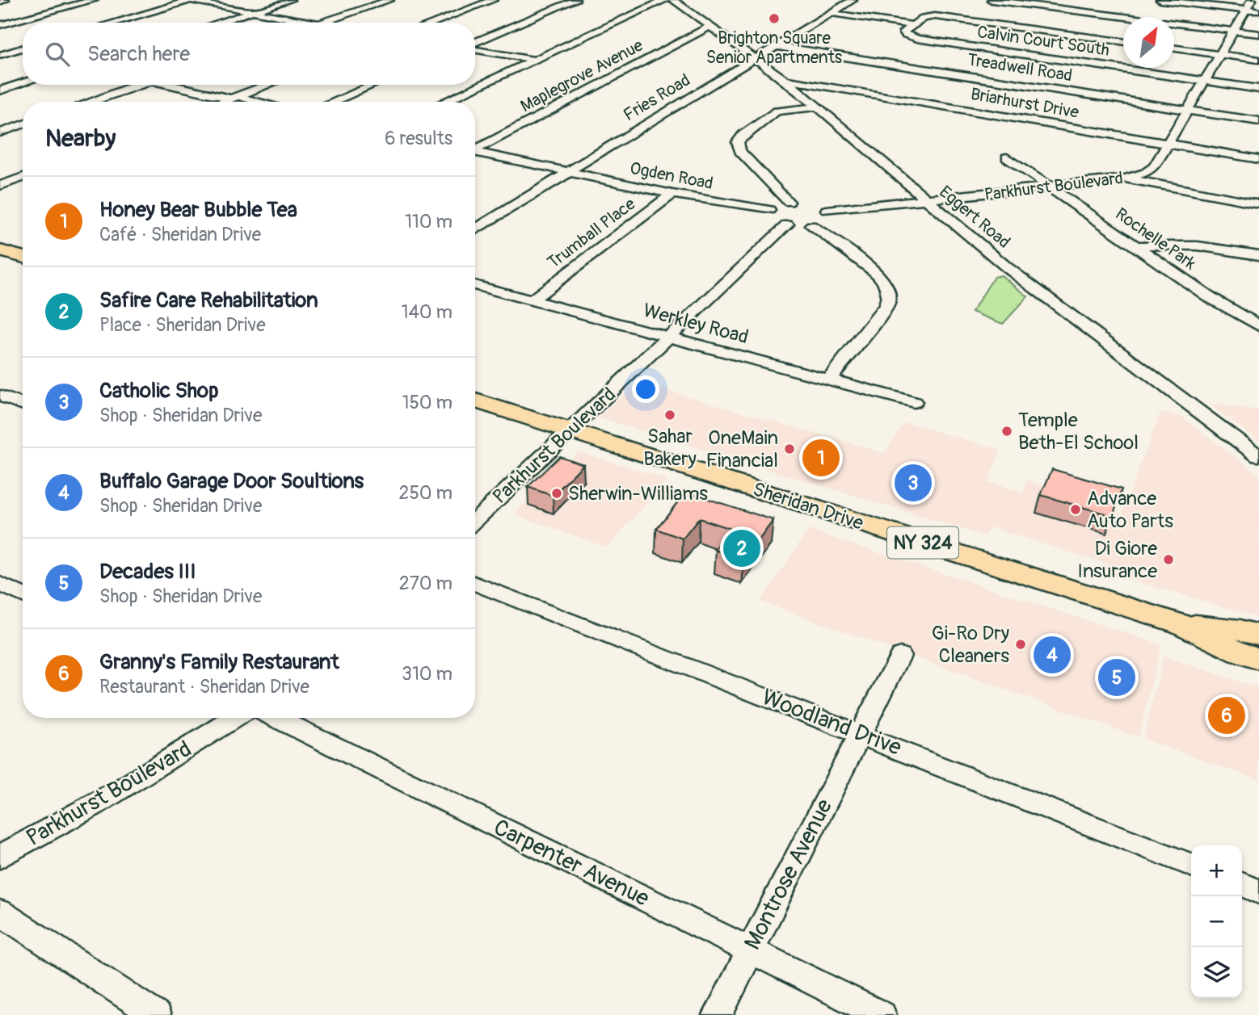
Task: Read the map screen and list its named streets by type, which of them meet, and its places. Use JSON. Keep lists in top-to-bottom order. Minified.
{"streets":{"main road":["Sheridan Drive","NY 324"],"street":["Calvin Court South","Treadwell Road","Maplegrove Avenue","Fries Road","Briarhurst Drive","Ogden Road","Parkhurst Boulevard","Eggert Road","Trumball Place","Rochelle Park","Werkley Road","Woodland Drive","Carpenter Avenue","Montrose Avenue"]},"crossings":[["Calvin Court South","Parkhurst Boulevard"],["Treadwell Road","Fries Road"],["Treadwell Road","Parkhurst Boulevard"],["Maplegrove Avenue","Eggert Road"],["Fries Road","Ogden Road"],["Fries Road","Eggert Road"],["Briarhurst Drive","Parkhurst Boulevard"],["Briarhurst Drive","Eggert Road"],["Ogden Road","Trumball Place"],["Parkhurst Boulevard","Eggert Road"],["Parkhurst Boulevard","Rochelle Park"],["Parkhurst Boulevard","Werkley Road"],["Parkhurst Boulevard","Sheridan Drive"],["Trumball Place","Werkley Road"],["Woodland Drive","Montrose Avenue"],["Carpenter Avenue","Montrose Avenue"]],"places":["Brighton Square Senior Apartments","Sahar Bakery","Temple Beth-El School","OneMain Financial","Sherwin-Williams","Advance Auto Parts","Di Giore Insurance","Gi-Ro Dry Cleaners"],"north":"top right","page":{"search":"Search here","heading":["Nearby","6 results"],"list":[{"mark":"1","name":"Honey Bear Bubble Tea","note":"Café · Sheridan Drive","value":"110 m"},{"mark":"2","name":"Safire Care Rehabilitation","note":"Place · Sheridan Drive","value":"140 m"},{"mark":"3","name":"Catholic Shop","note":"Shop · Sheridan Drive","value":"150 m"},{"mark":"4","name":"Buffalo Garage Door Soultions","note":"Shop · Sheridan Drive","value":"250 m"},{"mark":"5","name":"Decades III","note":"Shop · Sheridan Drive","value":"270 m"},{"mark":"6","name":"Granny's Family Restaurant","note":"Restaurant · Sheridan Drive","value":"310 m"}],"pins":["1","3","2","4","5","6"],"map_buttons":["+","−"]}}
